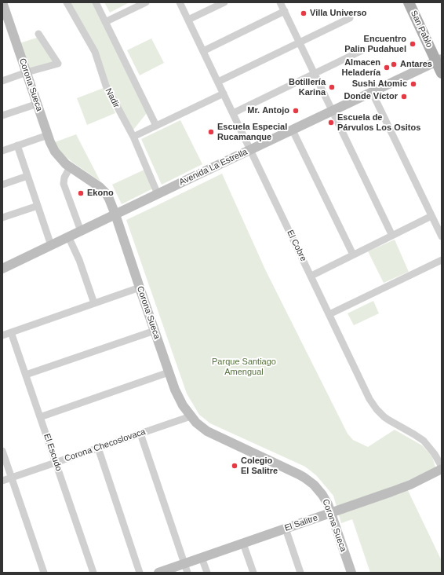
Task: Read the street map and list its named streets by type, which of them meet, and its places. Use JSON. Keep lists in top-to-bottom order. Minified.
{"streets":{"main road":["San Pablo"],"street":["Corona Sueca","Nadir","Avenida La Estrella","El Cobre","Corona Checoslovaca","El Escudo","El Salitre"]},"crossings":[["San Pablo","Avenida La Estrella"],["Corona Sueca","Avenida La Estrella"],["Corona Sueca","Corona Checoslovaca"],["Corona Sueca","El Salitre"],["Nadir","Avenida La Estrella"],["Avenida La Estrella","El Cobre"],["Corona Checoslovaca","El Escudo"]],"parks":["Parque Santiago Amengual"],"places":["Villa Universo","Encuentro Palin Pudahuel","Antares","Almacen Heladería","Sushi Atomic","Botillería Karina","Donde Víctor","Mr. Antojo","Escuela de Párvulos Los Ositos","Escuela Especial Rucamanque","Ekono","Colegio El Salitre"]}
